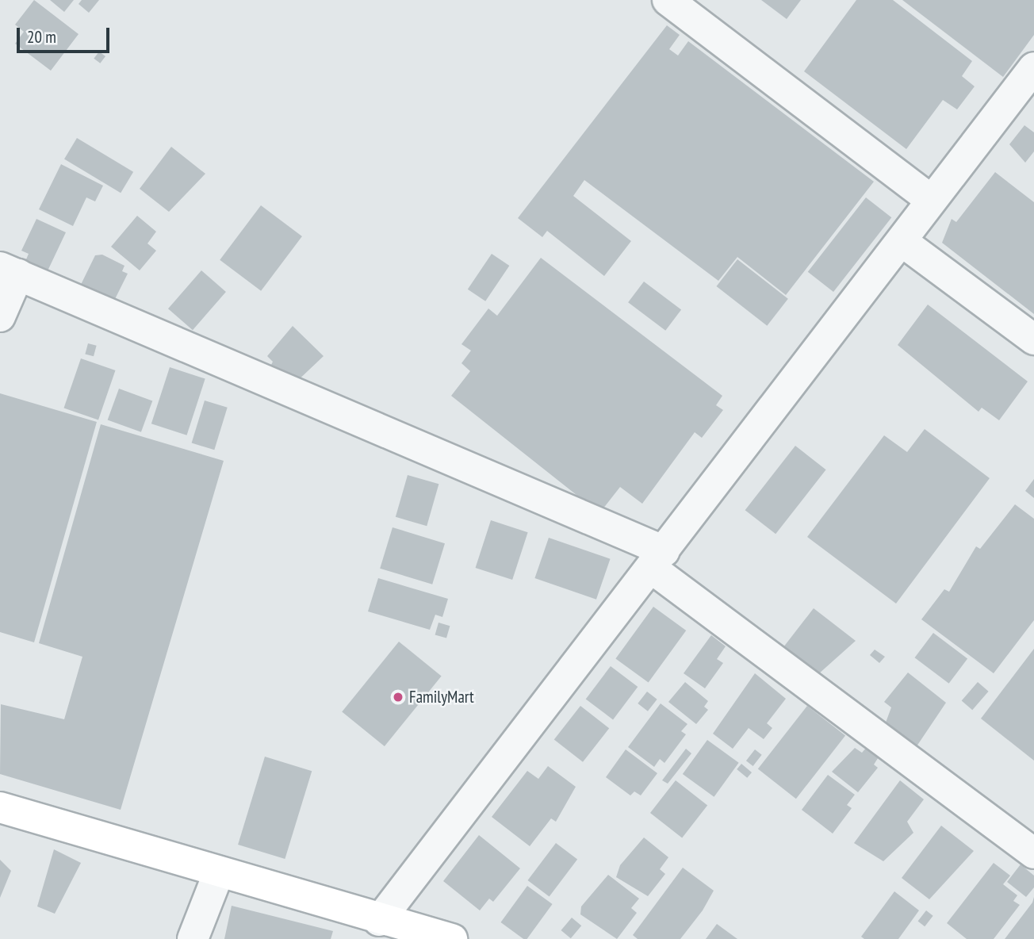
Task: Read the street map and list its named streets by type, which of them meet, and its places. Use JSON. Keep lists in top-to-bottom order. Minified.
{"places":["FamilyMart"],"scale_bar":"20 m"}
